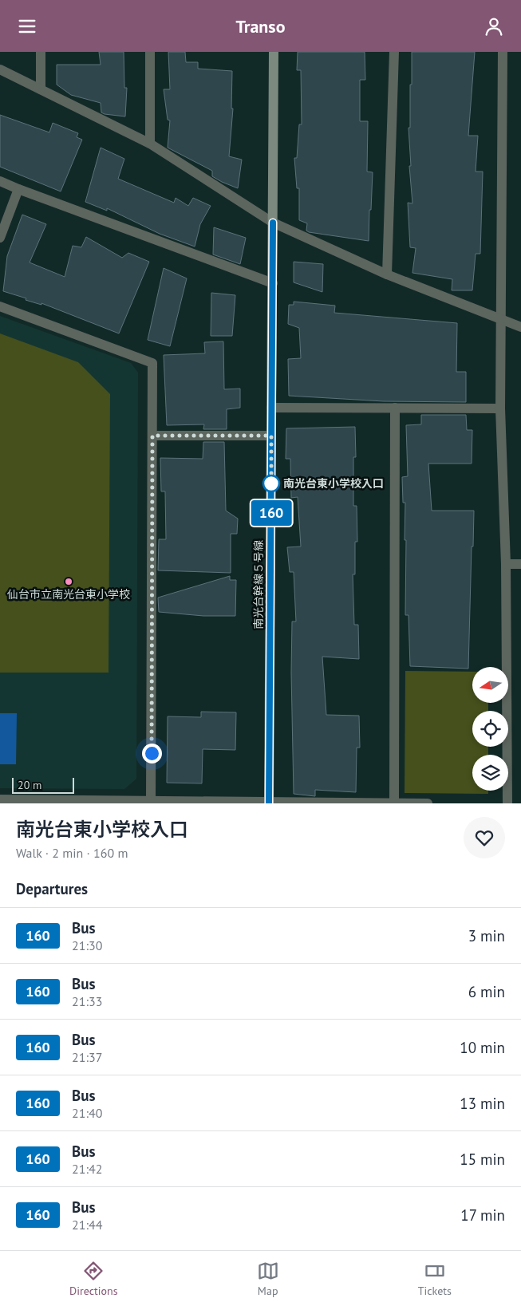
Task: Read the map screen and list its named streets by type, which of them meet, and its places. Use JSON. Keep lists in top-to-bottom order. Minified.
{"streets":{"street":["南光台幹線５号線"]},"places":["南光台東小学校入口","仙台市立南光台東小学校"],"lines":["bus line 160"],"scale_bar":"20 m","north":"left","page":{"header":"Transo","on_map":"160","scale":"20 m","heading":[["南光台東小学校入口","Walk · 2 min · 160 m"],"Departures"],"list":[{"mark":"160","name":"Bus","note":"21:30","value":"3 min"},{"mark":"160","name":"Bus","note":"21:33","value":"6 min"},{"mark":"160","name":"Bus","note":"21:37","value":"10 min"},{"mark":"160","name":"Bus","note":"21:40","value":"13 min"},{"mark":"160","name":"Bus","note":"21:42","value":"15 min"},{"mark":"160","name":"Bus","note":"21:44","value":"17 min"}],"tabs":["Directions","Map","Tickets"]}}
